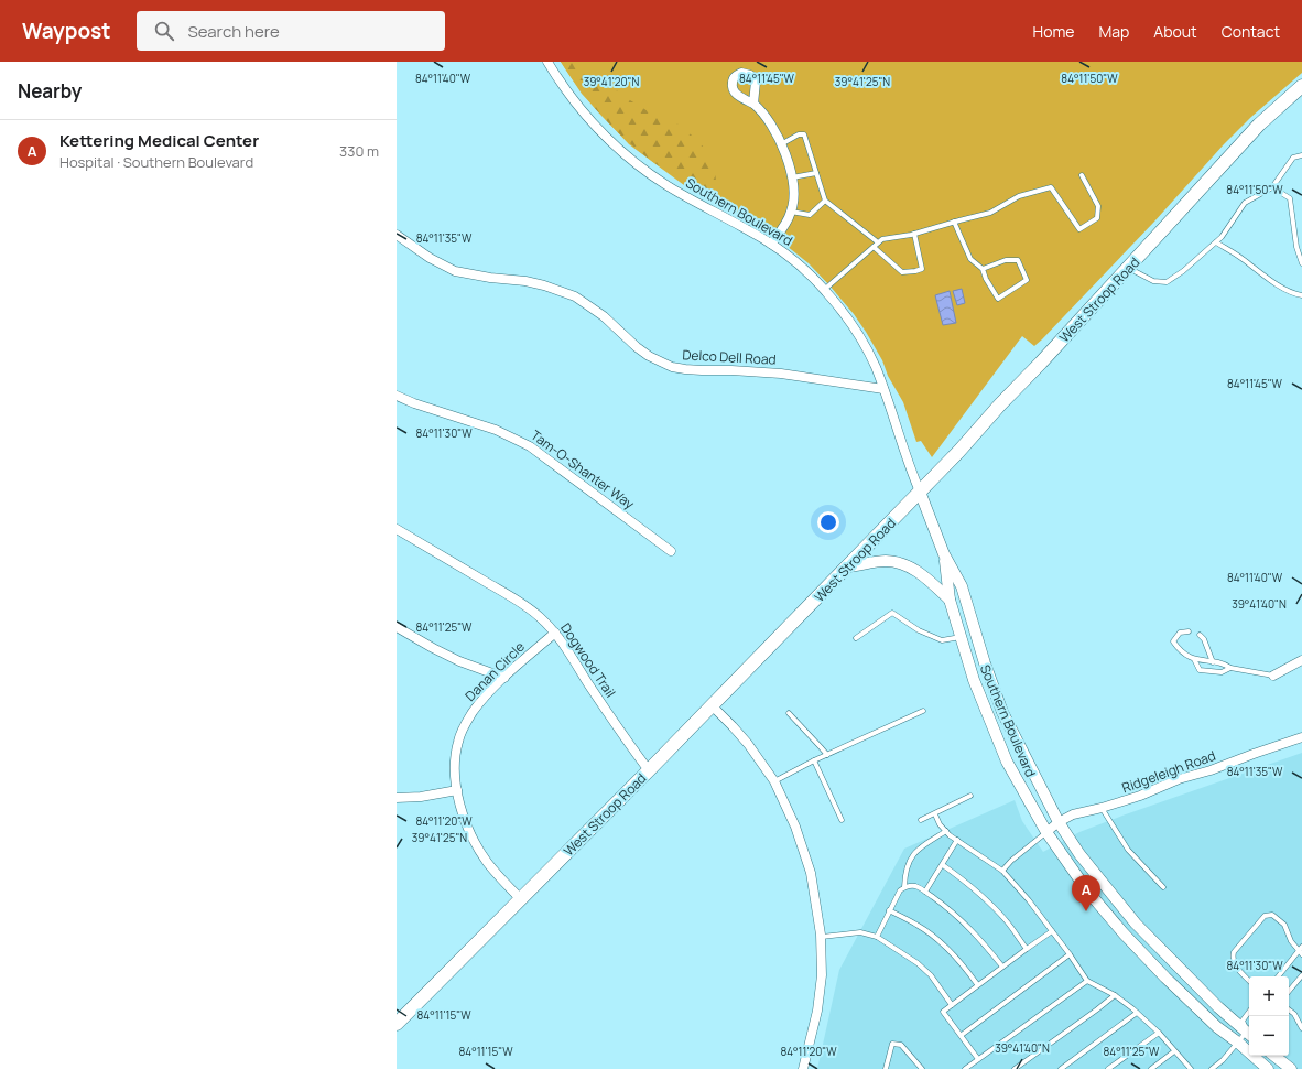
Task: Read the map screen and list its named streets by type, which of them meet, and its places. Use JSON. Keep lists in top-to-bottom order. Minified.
{"streets":{"main road":["West Stroop Road"],"street":["Southern Boulevard","Delco Dell Road","Tam-O-Shanter Way","Dogwood Trail","Danan Circle","Ridgeleigh Road"]},"crossings":[["Southern Boulevard","West Stroop Road"],["Southern Boulevard","Delco Dell Road"],["Southern Boulevard","Ridgeleigh Road"],["West Stroop Road","Dogwood Trail"],["West Stroop Road","Danan Circle"],["Dogwood Trail","Danan Circle"]],"page":{"header":"Waypost","search":"Search here","nav":["Home","Map","About","Contact"],"heading":"Nearby","list":[{"mark":"A","name":"Kettering Medical Center","note":"Hospital · Southern Boulevard","value":"330 m"}],"pins":"A","map_buttons":["+","−"]},"coordinates":["84°11'40\"W","84°11'45\"W","84°11'50\"W","39°41'20\"N","39°41'25\"N","84°11'35\"W","84°11'30\"W","39°41'40\"N","84°11'25\"W","84°11'20\"W","84°11'15\"W"]}
